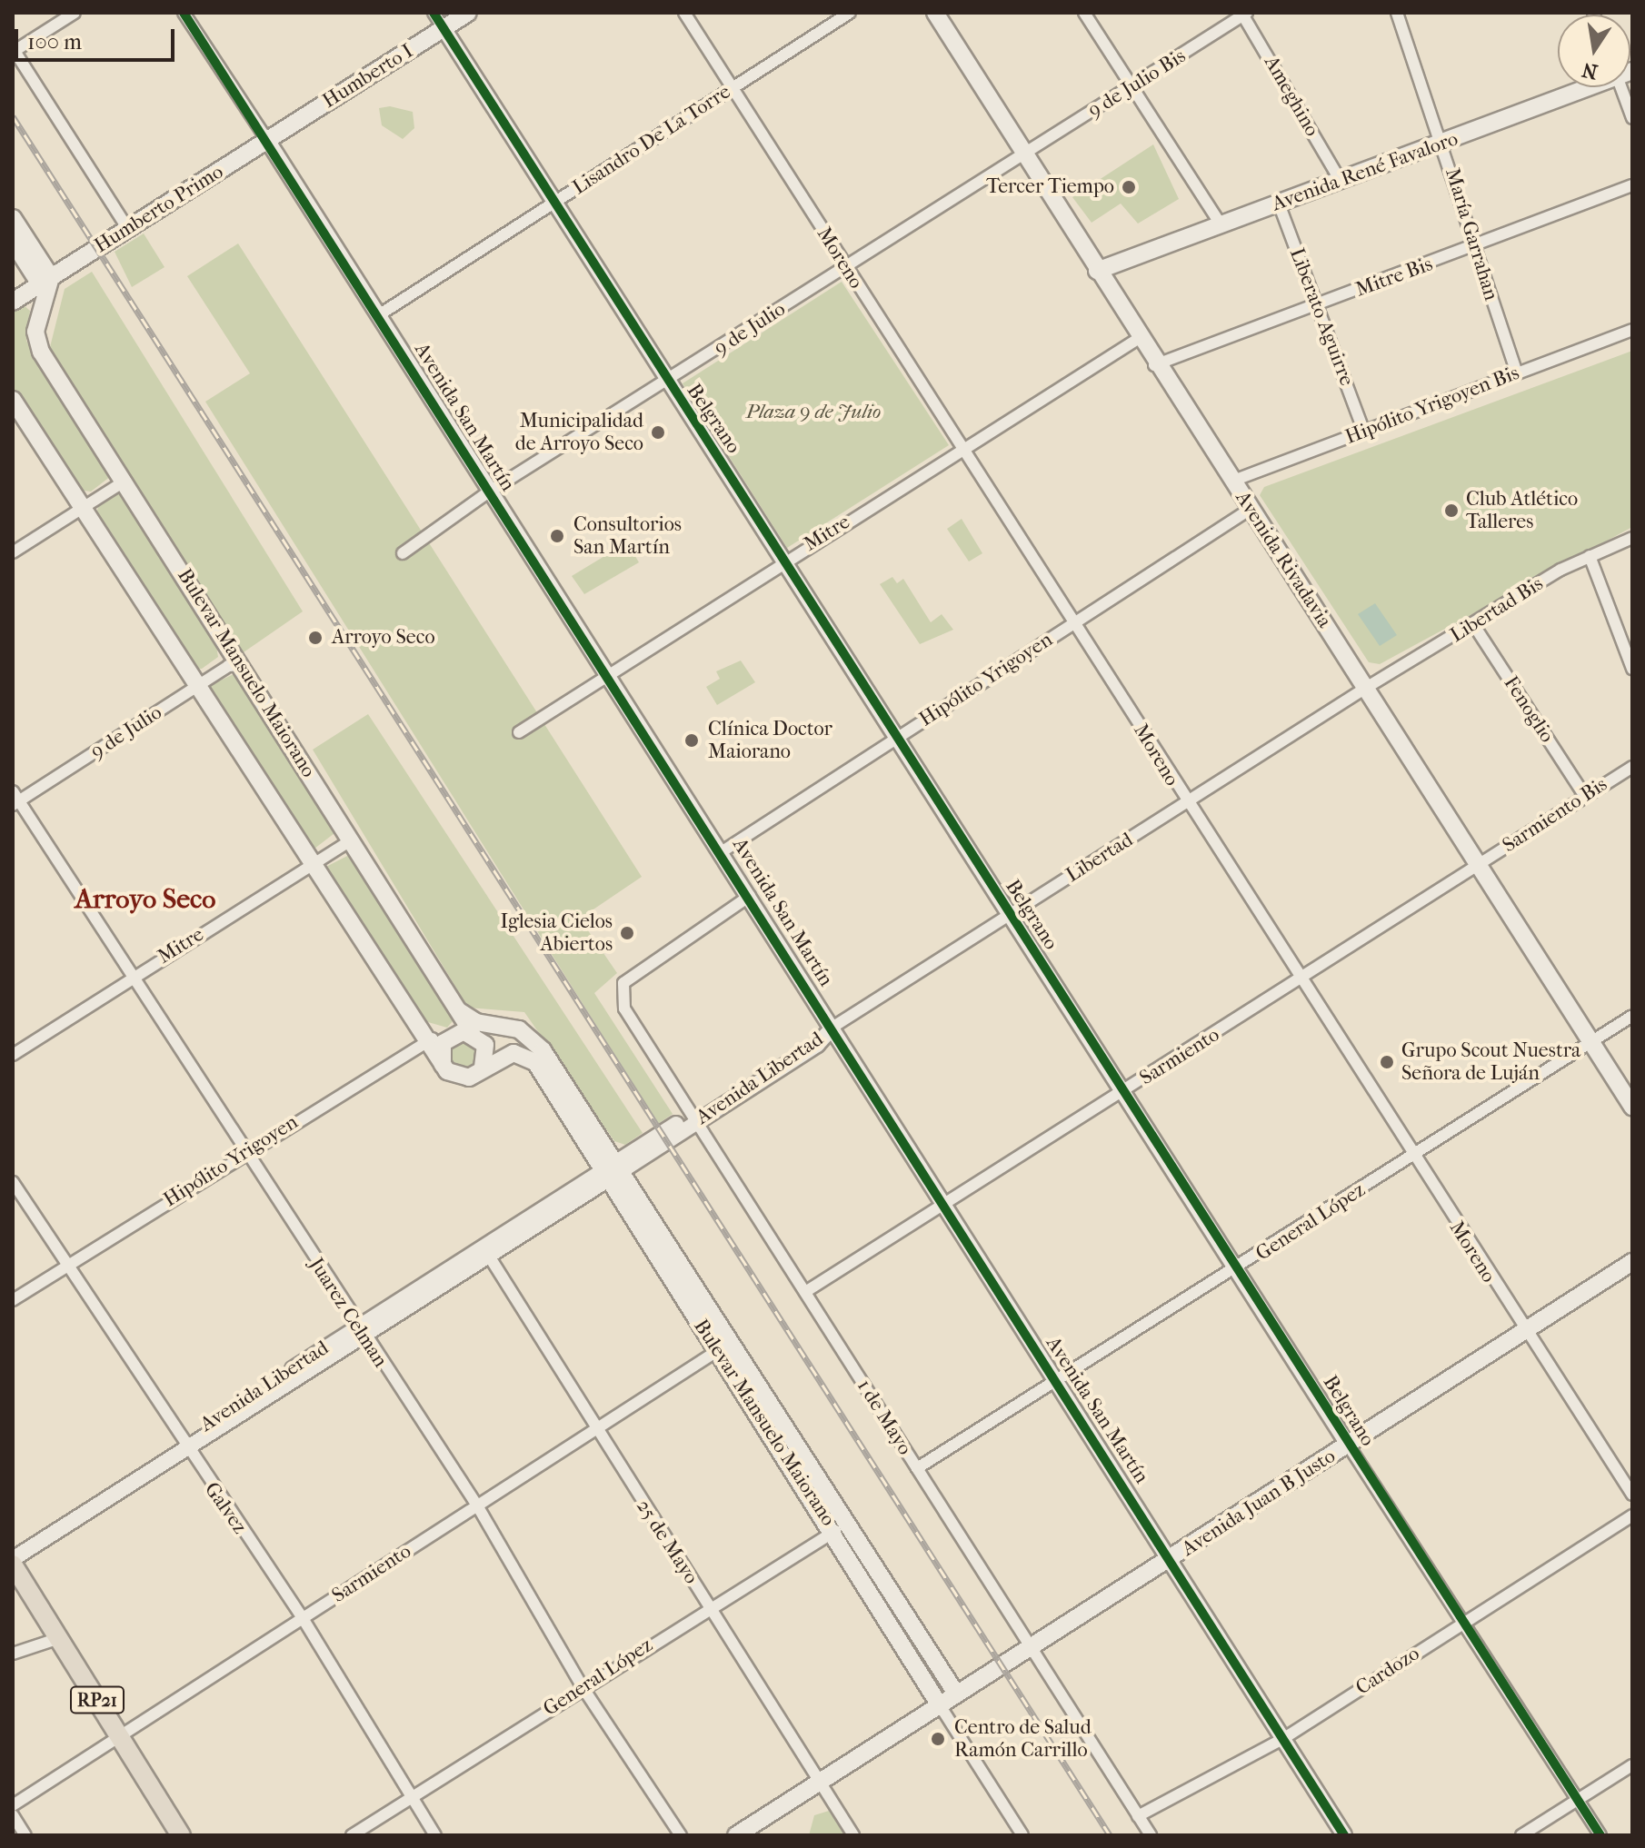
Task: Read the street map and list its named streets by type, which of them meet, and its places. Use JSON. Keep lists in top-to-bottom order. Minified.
{"streets":{"main road":["Humberto I","Avenida René Favaloro","Humberto Primo","Avenida Rivadavia","Bulevar Mansuelo Maiorano","Avenida Juan B Justo","RP21"],"street":["9 de Julio Bis","Ameghino","Lisandro De La Torre","María Garrahan","Moreno","Mitre Bis","Liberato Aguirre","9 de Julio","Hipólito Yrigoyen Bis","Avenida San Martín","Belgrano","Mitre","Libertad Bis","Hipólito Yrigoyen","Fenoglio","Sarmiento Bis","Libertad","Sarmiento","Avenida Libertad","General López","Juarez Celman","1 de Mayo","Galvez","25 de Mayo","Cardozo"]},"crossings":[["Humberto I","Humberto Primo"],["Humberto I","Avenida San Martín"],["Humberto I","Belgrano"],["9 de Julio Bis","Ameghino"],["9 de Julio Bis","9 de Julio"],["9 de Julio Bis","Avenida Rivadavia"],["Ameghino","Avenida René Favaloro"],["Lisandro De La Torre","Moreno"],["Lisandro De La Torre","Avenida San Martín"],["Lisandro De La Torre","Belgrano"],["Avenida René Favaloro","María Garrahan"],["Avenida René Favaloro","Liberato Aguirre"],["Avenida René Favaloro","Avenida Rivadavia"],["Humberto Primo","Avenida San Martín"],["Humberto Primo","Bulevar Mansuelo Maiorano"],["María Garrahan","Mitre Bis"],["María Garrahan","Hipólito Yrigoyen Bis"],["Moreno","9 de Julio"],["Moreno","Mitre"],["Moreno","Hipólito Yrigoyen"],["Moreno","Libertad"],["Moreno","Sarmiento"],["Moreno","General López"],["Moreno","Avenida Juan B Justo"],["Mitre Bis","Liberato Aguirre"],["Mitre Bis","Avenida Rivadavia"],["Liberato Aguirre","Hipólito Yrigoyen Bis"],["9 de Julio","Avenida San Martín"],["9 de Julio","Belgrano"],["9 de Julio","Avenida Rivadavia"],["9 de Julio","Bulevar Mansuelo Maiorano"],["9 de Julio","Juarez Celman"],["Hipólito Yrigoyen Bis","Avenida Rivadavia"],["Avenida San Martín","Mitre"],["Avenida San Martín","Hipólito Yrigoyen"],["Avenida San Martín","Libertad"],["Avenida San Martín","Sarmiento"],["Avenida San Martín","Avenida Libertad"],["Avenida San Martín","General López"],["Avenida San Martín","1 de Mayo"],["Avenida San Martín","Avenida Juan B Justo"],["Avenida San Martín","Cardozo"],["Belgrano","Mitre"],["Belgrano","Hipólito Yrigoyen"],["Belgrano","Libertad"],["Belgrano","Sarmiento"],["Belgrano","General López"],["Belgrano","Avenida Juan B Justo"],["Belgrano","Cardozo"],["Mitre","Avenida Rivadavia"],["Mitre","Bulevar Mansuelo Maiorano"],["Mitre","Juarez Celman"],["Avenida Rivadavia","Libertad Bis"],["Avenida Rivadavia","Hipólito Yrigoyen"],["Avenida Rivadavia","Sarmiento Bis"],["Avenida Rivadavia","Libertad"],["Avenida Rivadavia","Sarmiento"],["Avenida Rivadavia","General López"],["Libertad Bis","Fenoglio"],["Libertad Bis","Libertad"],["Bulevar Mansuelo Maiorano","Hipólito Yrigoyen"],["Bulevar Mansuelo Maiorano","Sarmiento"],["Bulevar Mansuelo Maiorano","Avenida Libertad"],["Bulevar Mansuelo Maiorano","General López"],["Bulevar Mansuelo Maiorano","Avenida Juan B Justo"],["Hipólito Yrigoyen","Juarez Celman"],["Hipólito Yrigoyen","Galvez"],["Fenoglio","Sarmiento Bis"],["Sarmiento Bis","Sarmiento"],["Libertad","Avenida Libertad"],["Sarmiento","Juarez Celman"],["Sarmiento","1 de Mayo"],["Sarmiento","Galvez"],["Sarmiento","25 de Mayo"],["Sarmiento","RP21"],["Avenida Libertad","Juarez Celman"],["Avenida Libertad","1 de Mayo"],["Avenida Libertad","Galvez"],["Avenida Libertad","25 de Mayo"],["General López","Juarez Celman"],["General López","1 de Mayo"],["General López","Galvez"],["General López","25 de Mayo"],["1 de Mayo","Avenida Juan B Justo"],["1 de Mayo","Cardozo"],["Avenida Juan B Justo","25 de Mayo"]],"districts":["Arroyo Seco"],"parks":["Plaza 9 de Julio"],"places":["Tercer Tiempo","Municipalidad de Arroyo Seco","Club Atlético Talleres","Consultorios San Martín","Arroyo Seco","Clínica Doctor Maiorano","Iglesia Cielos Abiertos","Grupo Scout Nuestra Señora de Luján","Centro de Salud Ramón Carrillo"],"scale_bar":"100 m","north":"bottom"}
